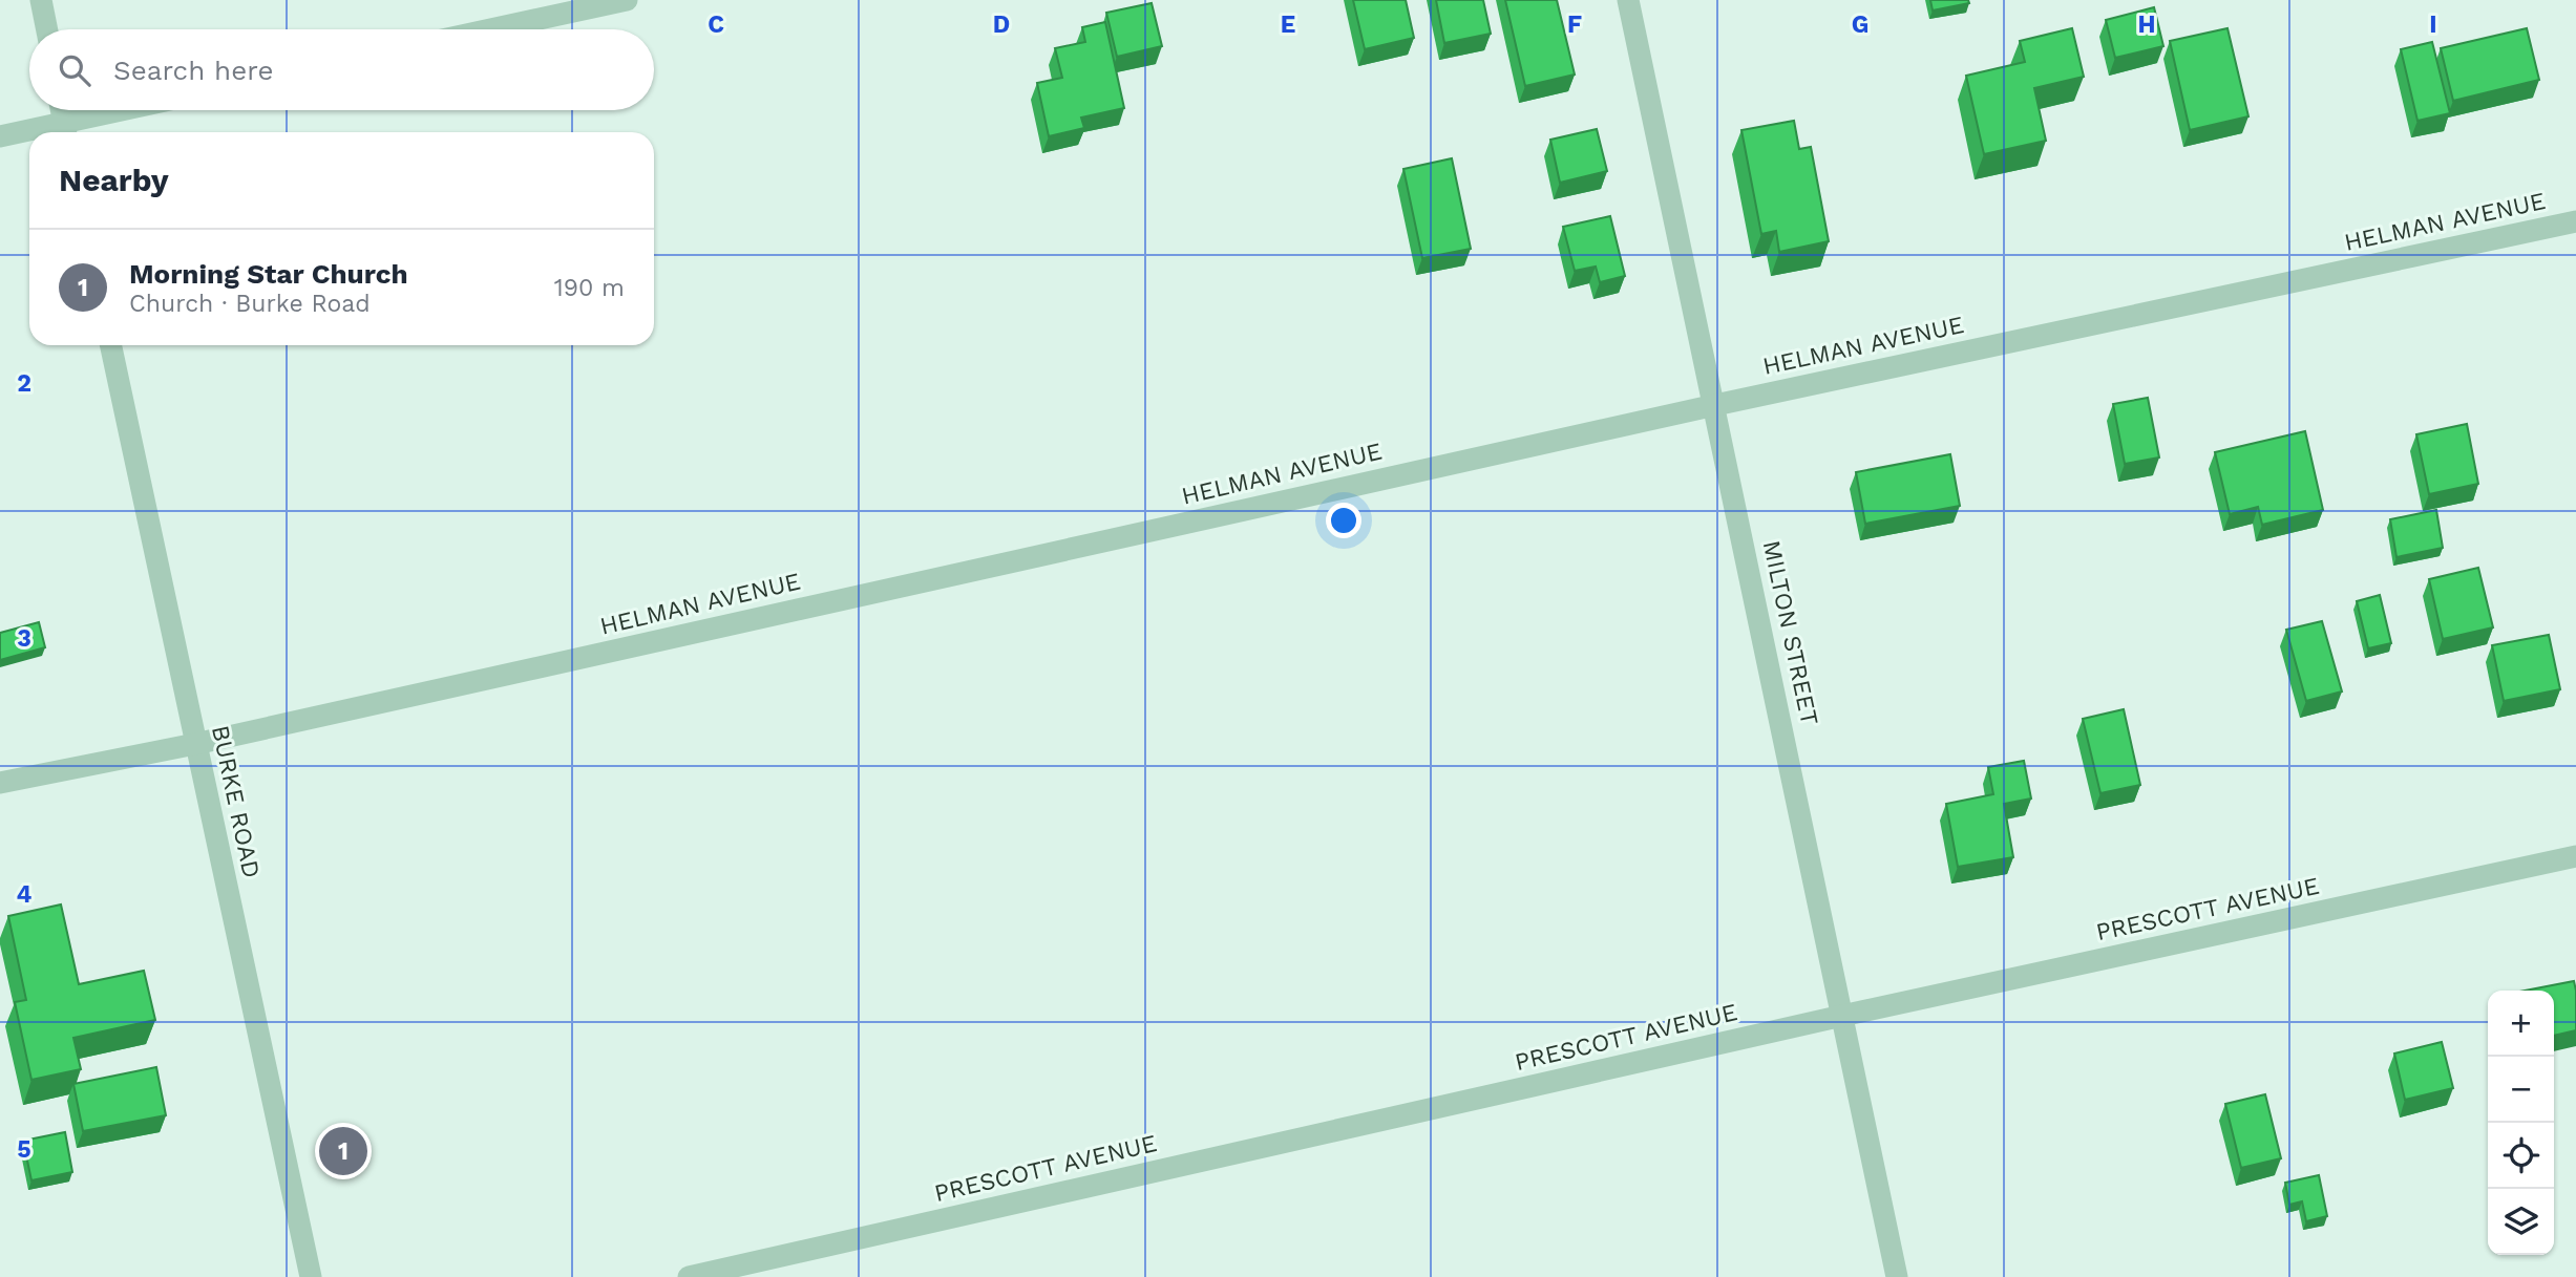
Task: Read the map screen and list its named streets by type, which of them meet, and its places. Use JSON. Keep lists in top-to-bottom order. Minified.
{"streets":{"street":["HELMAN AVENUE","MILTON STREET","BURKE ROAD","PRESCOTT AVENUE"]},"crossings":[["HELMAN AVENUE","MILTON STREET"],["HELMAN AVENUE","BURKE ROAD"],["MILTON STREET","PRESCOTT AVENUE"]],"page":{"search":"Search here","heading":"Nearby","list":[{"mark":"1","name":"Morning Star Church","note":"Church · Burke Road","value":"190 m"}],"map_buttons":["+","−"],"pins":"1"},"grid":{"columns":["C","D","E","F","G","H","I"],"rows":["2","3","4","5"]}}
